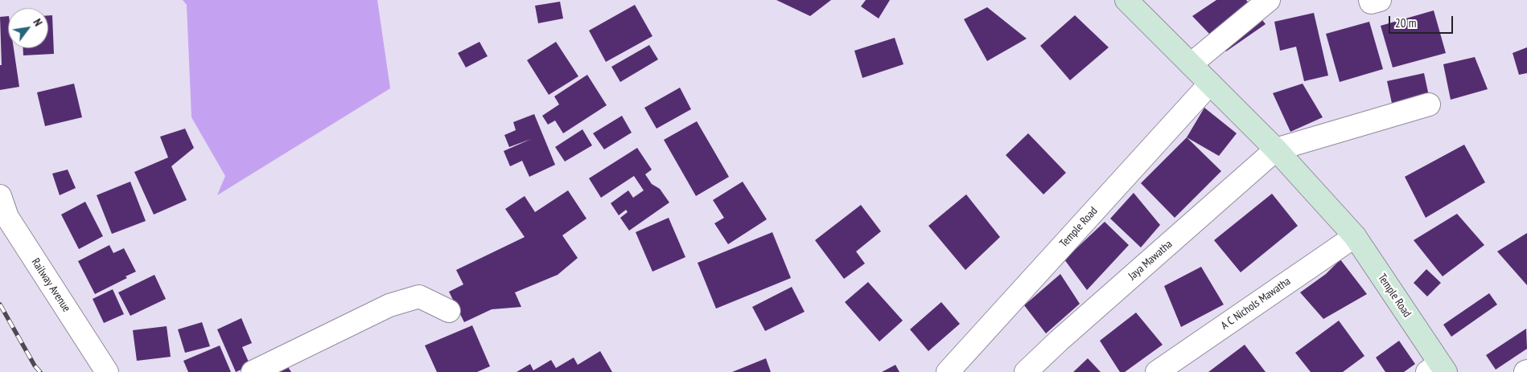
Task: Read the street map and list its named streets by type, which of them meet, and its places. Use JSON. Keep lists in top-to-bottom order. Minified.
{"streets":{"street":["Temple Road","Jaya Mawatha","Railway Avenue","A C Nichols Mawatha"]},"crossings":[["Temple Road","Jaya Mawatha"],["Temple Road","A C Nichols Mawatha"]],"scale_bar":"20 m","north":"top right"}
